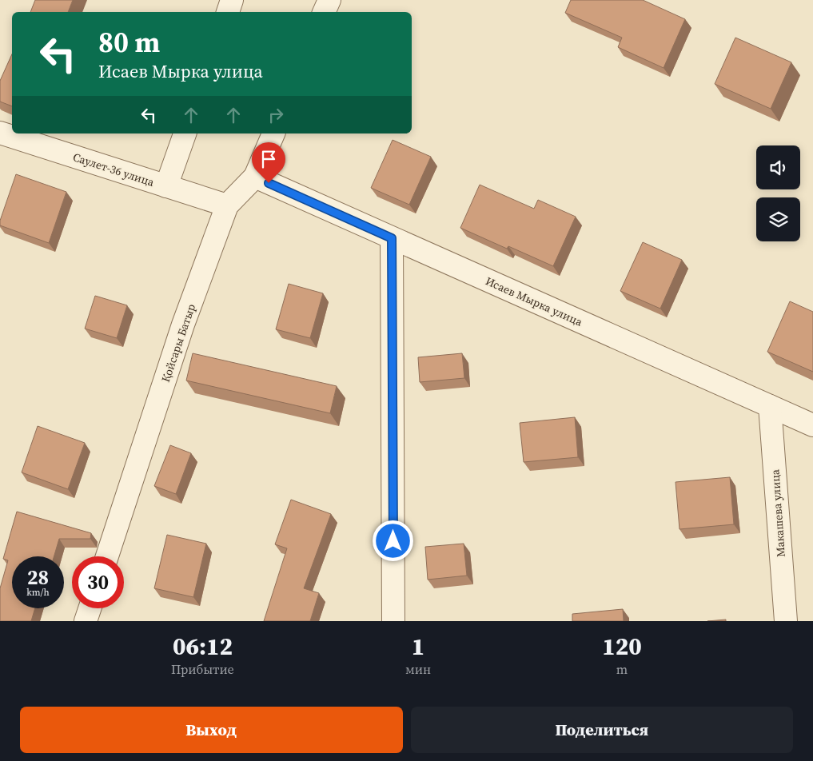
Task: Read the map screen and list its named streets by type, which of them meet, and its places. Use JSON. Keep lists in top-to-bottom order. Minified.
{"streets":{"street":["Саулет-36 улица","Исаев Мырка улица","Қойсары Батыр","Макашева улица"]},"crossings":[["Саулет-36 улица","Қойсары Батыр"],["Исаев Мырка улица","Қойсары Батыр"],["Исаев Мырка улица","Макашева улица"]],"page":{"turn":["80 m","Исаев Мырка улица"],"speed":"28 km/h","limit":"30","eta":["06:12","Прибытие","1","мин","120","m"],"buttons":["Выход","Поделиться"]}}
